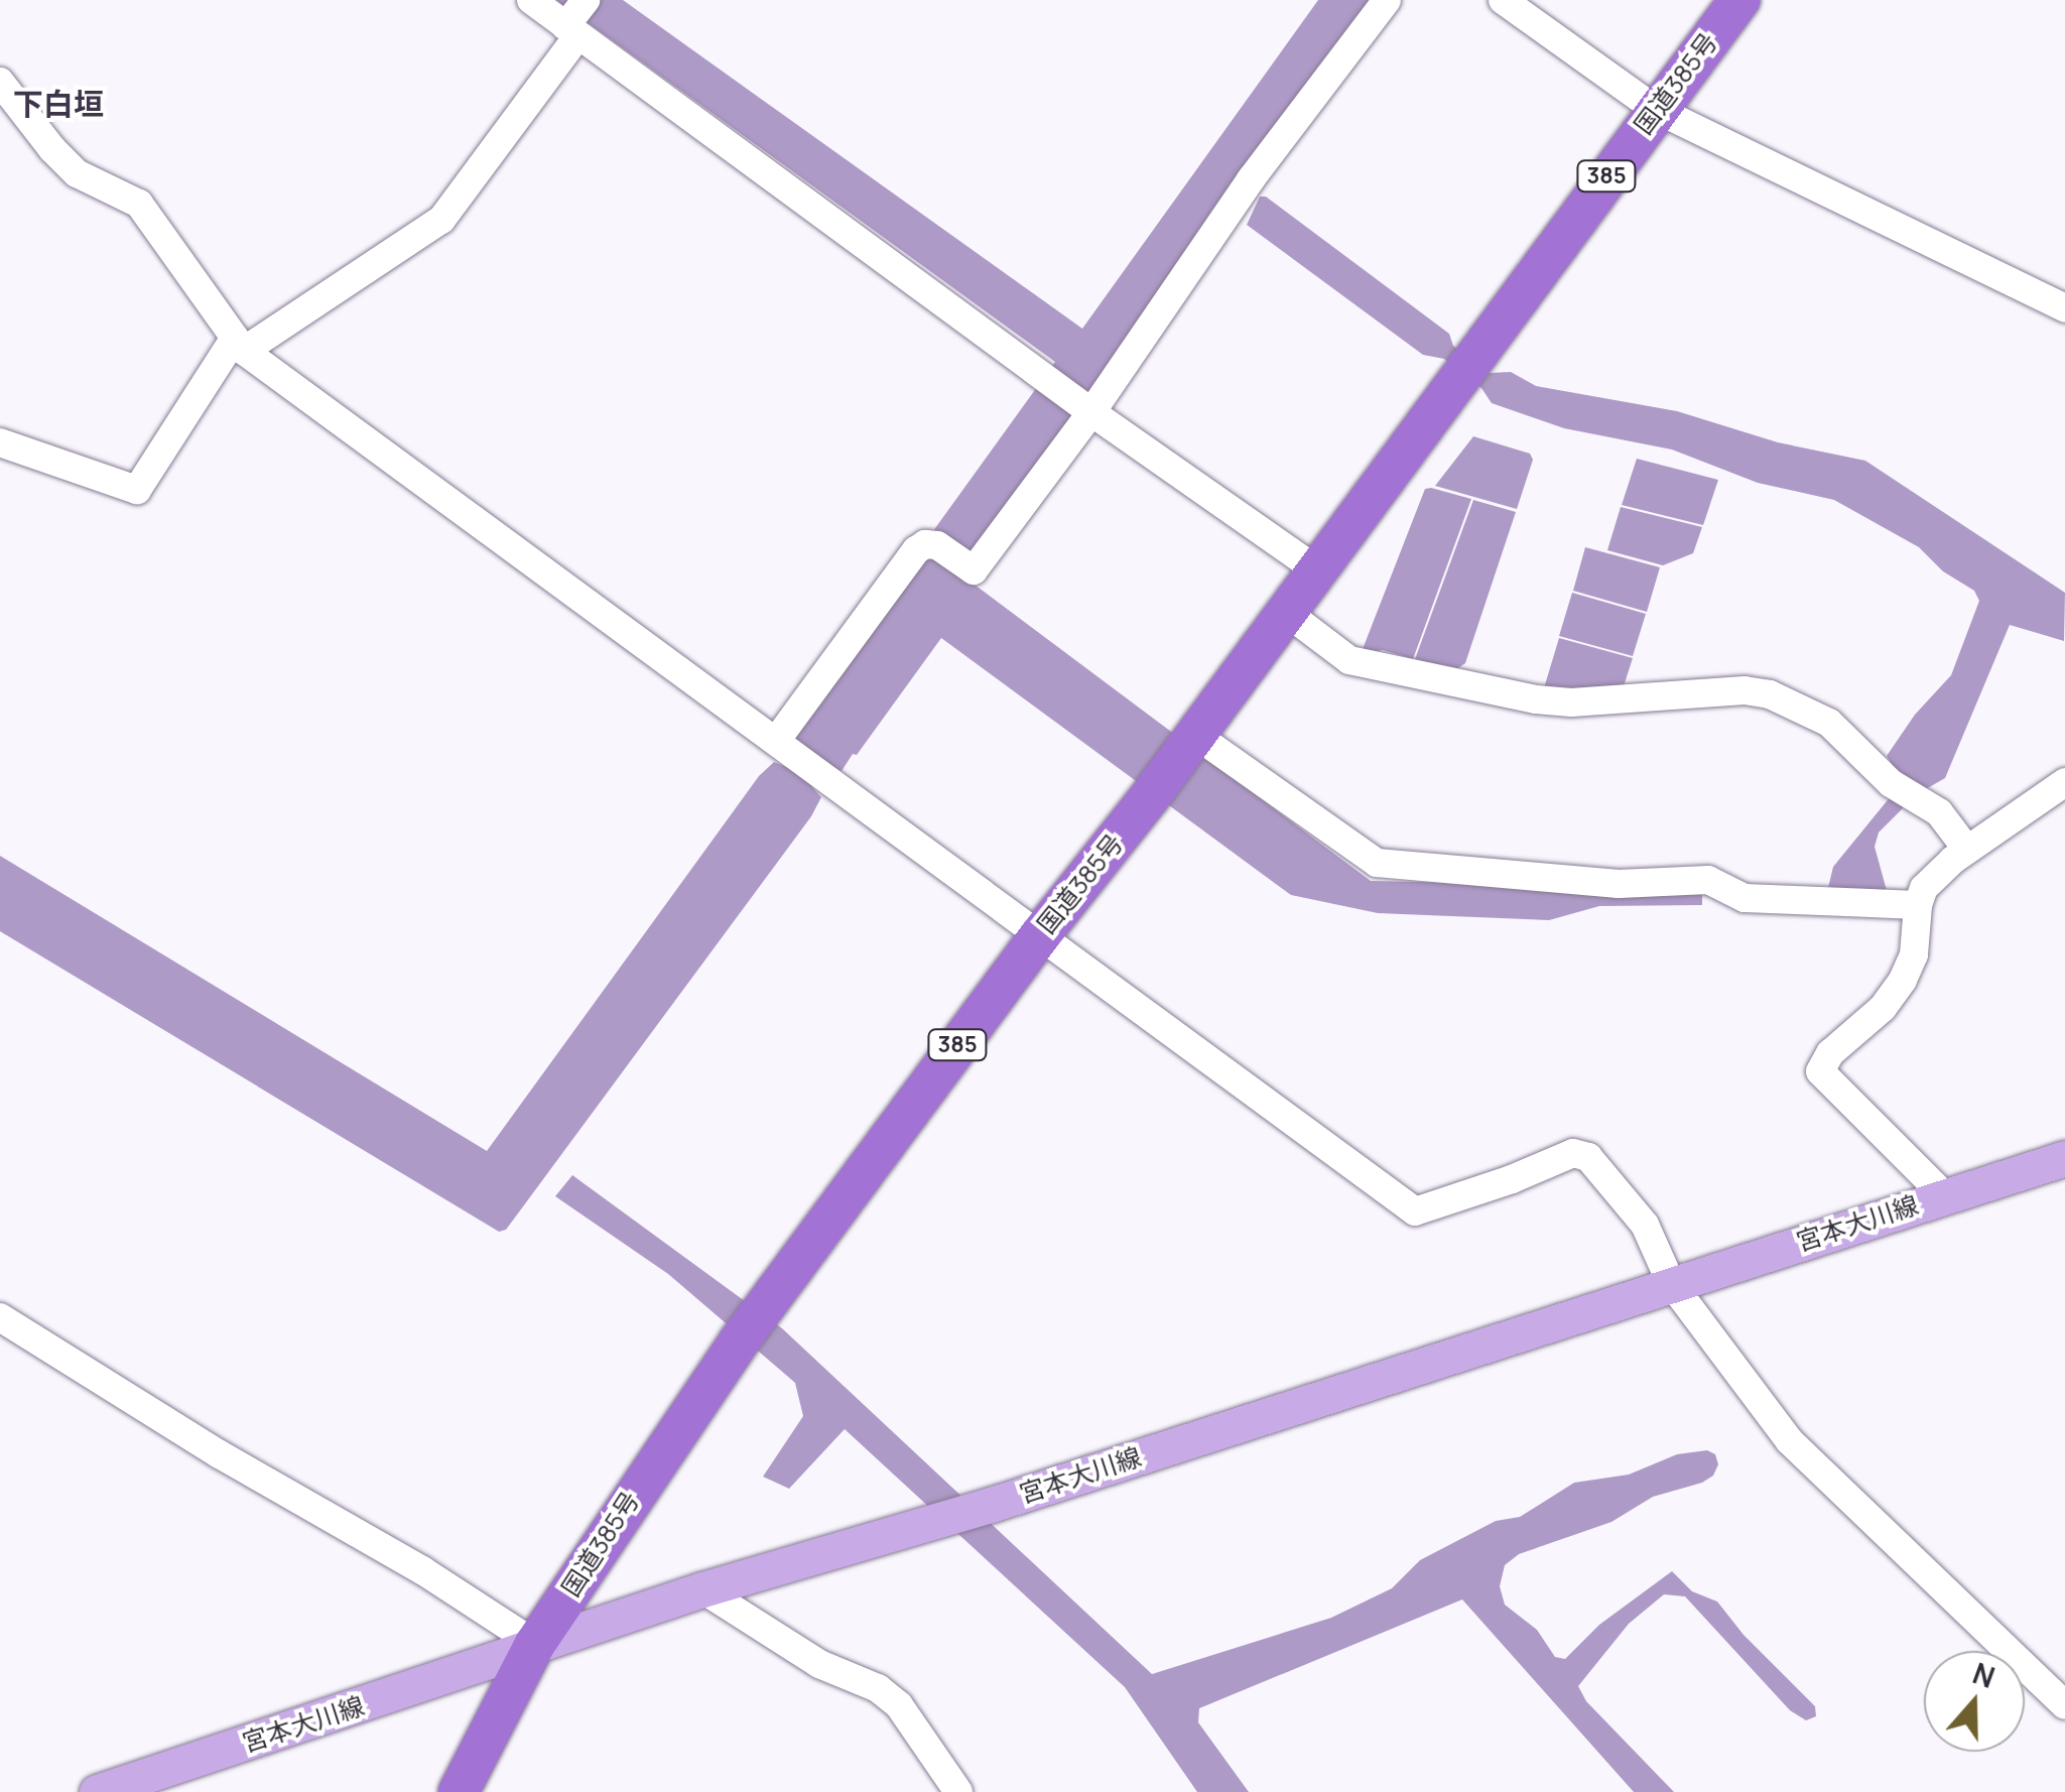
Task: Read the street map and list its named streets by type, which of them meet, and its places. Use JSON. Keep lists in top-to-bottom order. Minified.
{"streets":{"highway":["国道385号","385"],"main road":["宮本大川線"]},"crossings":[["国道385号","宮本大川線"]],"districts":["下白垣"],"north":"top"}
